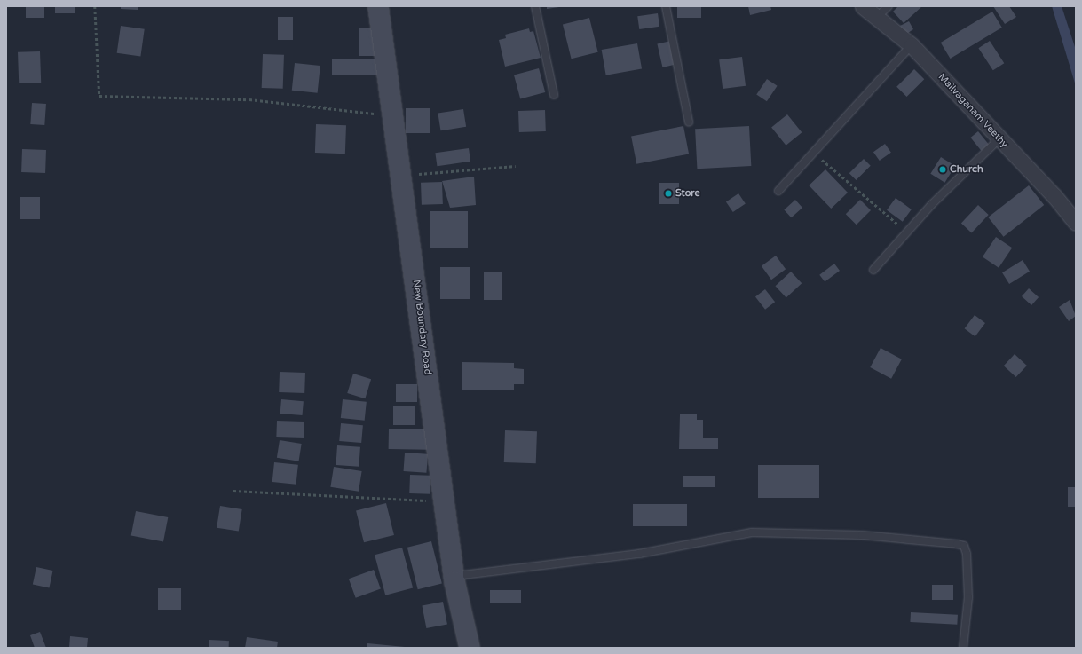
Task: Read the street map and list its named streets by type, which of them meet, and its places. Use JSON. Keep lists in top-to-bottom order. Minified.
{"streets":{"main road":["New Boundary Road"],"street":["Mailvaganam Veethy"]},"places":["Church","Store"]}
